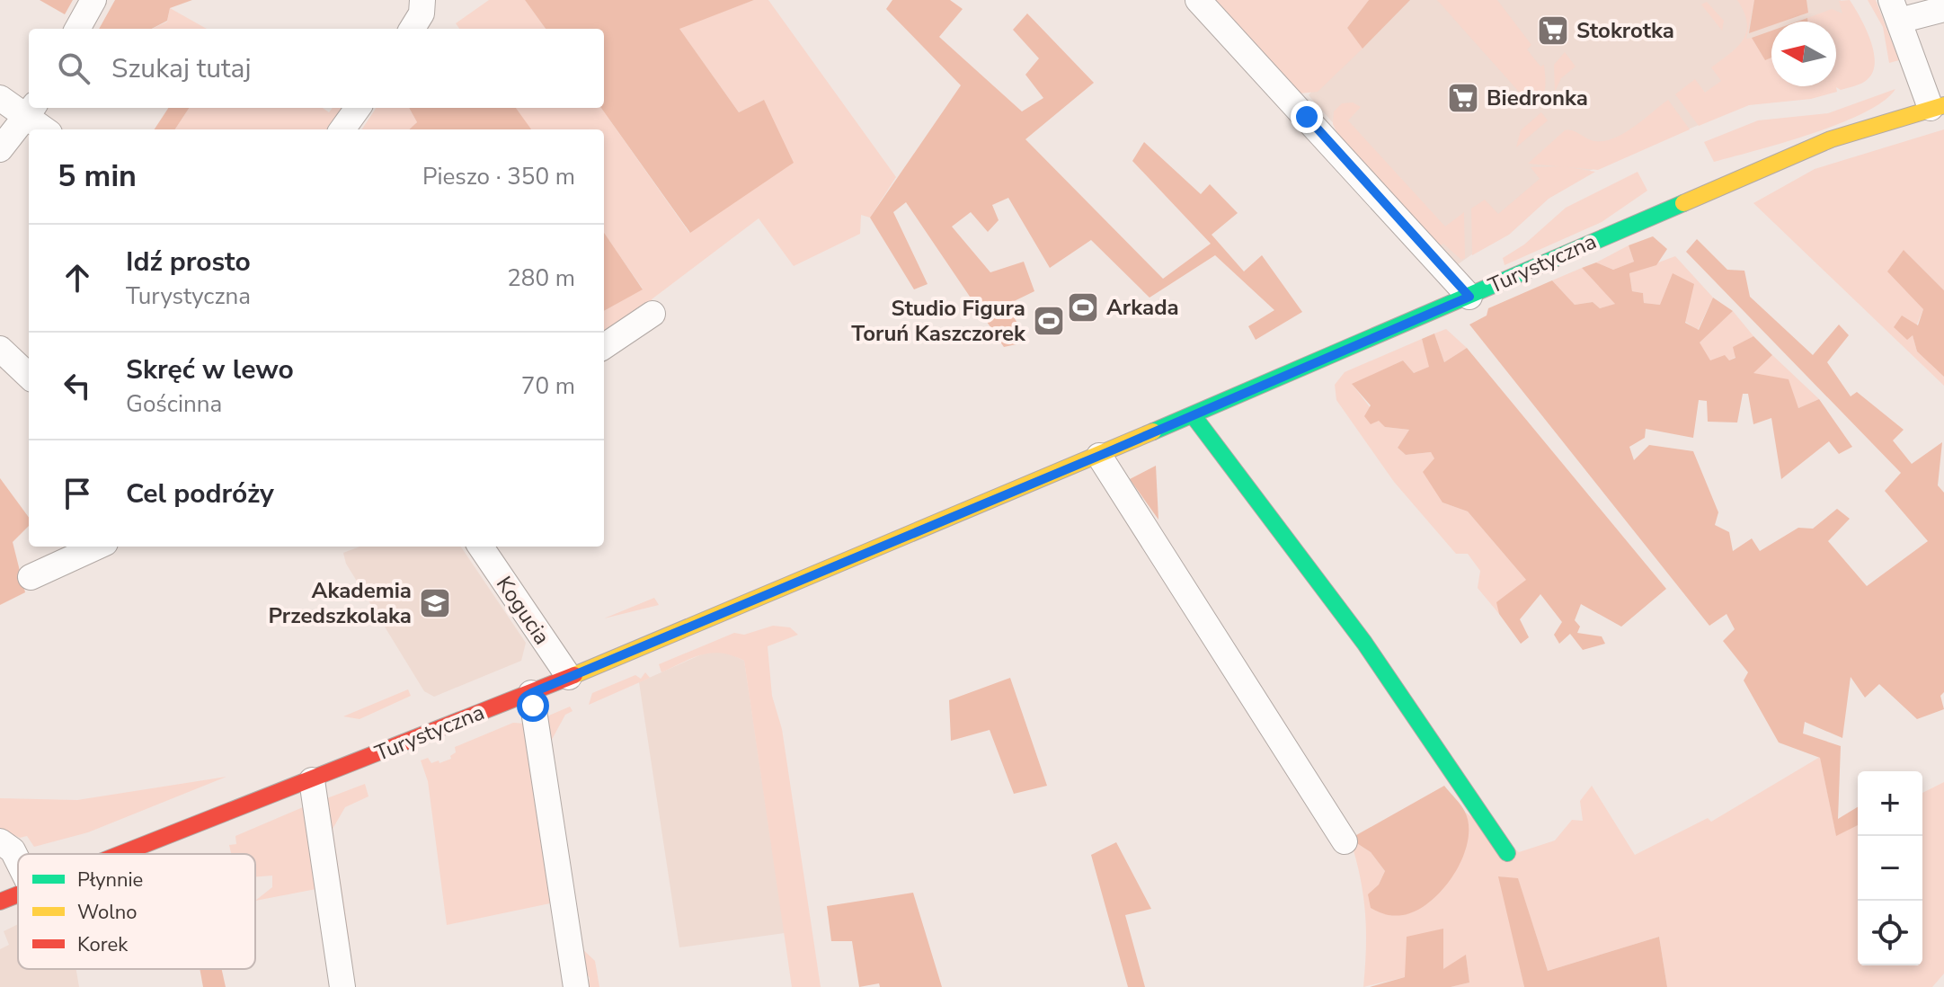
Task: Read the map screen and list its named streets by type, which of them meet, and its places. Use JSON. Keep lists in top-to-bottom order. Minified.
{"streets":{"main road":["Turystyczna"],"street":["Kogucia"]},"crossings":[["Turystyczna","Kogucia"]],"places":{"supermarket":["Stokrotka","Biedronka"],"sports":["Arkada","Studio Figura Toruń Kaszczorek"],"school or university":["Akademia Przedszkolaka"]},"legend":["Płynnie","Wolno","Korek"],"north":"left","page":{"search":"Szukaj tutaj","heading":["5 min","Pieszo · 350 m"],"list":[["Idź prosto","Turystyczna","280 m"],["Skręć w lewo","Gościnna","70 m"],"Cel podróży"],"map_buttons":["+","−"]}}
